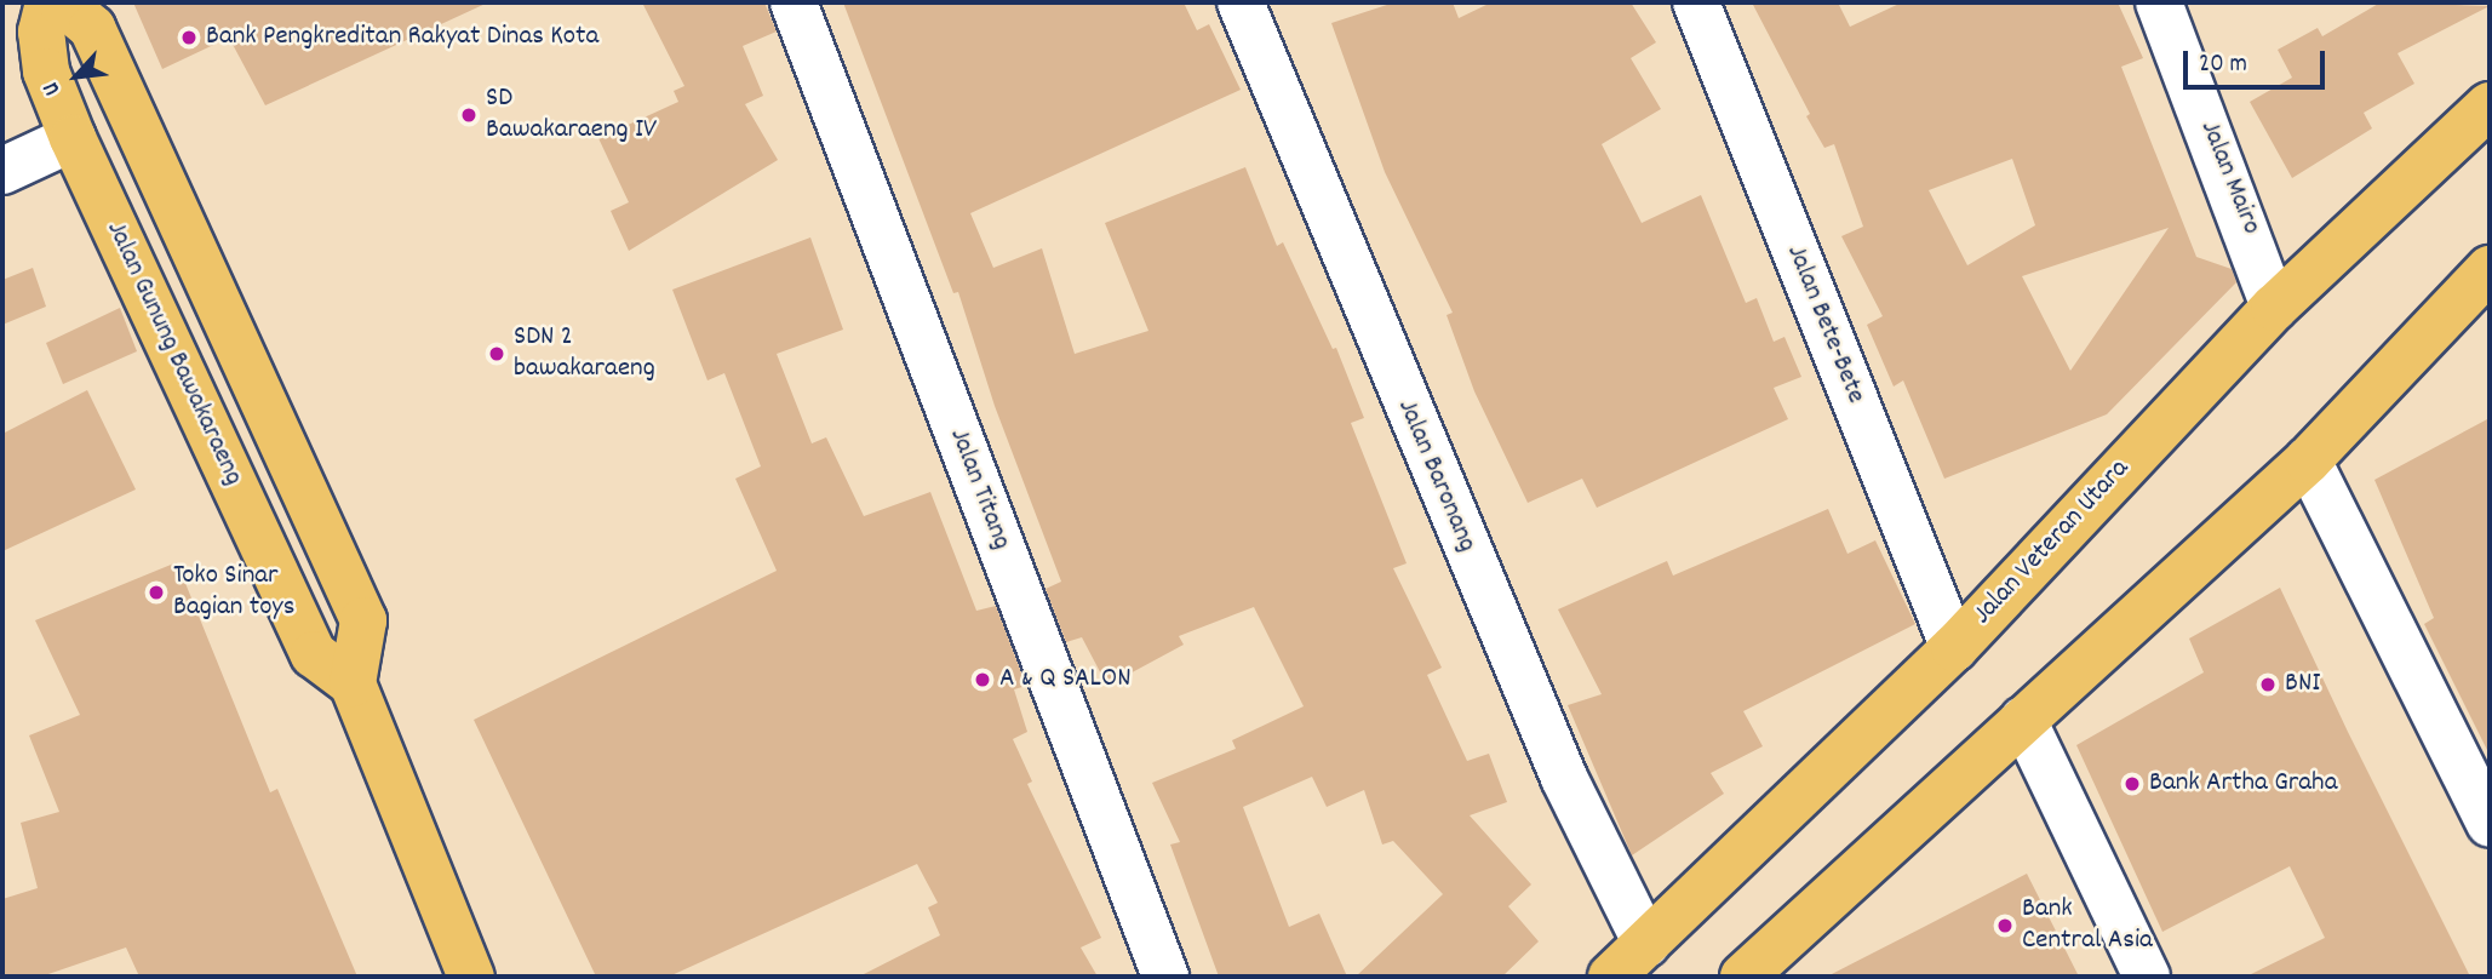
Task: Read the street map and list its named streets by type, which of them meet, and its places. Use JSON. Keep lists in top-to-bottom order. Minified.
{"streets":{"main road":["Jalan Gunung Bawakaraeng","Jalan Veteran Utara"],"street":["Jalan Mairo","Jalan Bete-Bete","Jalan Baronang","Jalan Titang"]},"crossings":[["Jalan Mairo","Jalan Veteran Utara"],["Jalan Bete-Bete","Jalan Veteran Utara"],["Jalan Baronang","Jalan Veteran Utara"]],"places":["Bank Pengkreditan Rakyat Dinas Kota","SD Bawakaraeng IV","SDN 2 bawakaraeng","Toko Sinar Bagian toys","A & Q SALON","BNI","Bank Artha Graha","Bank Central Asia"],"scale_bar":"20 m","north":"bottom left"}
